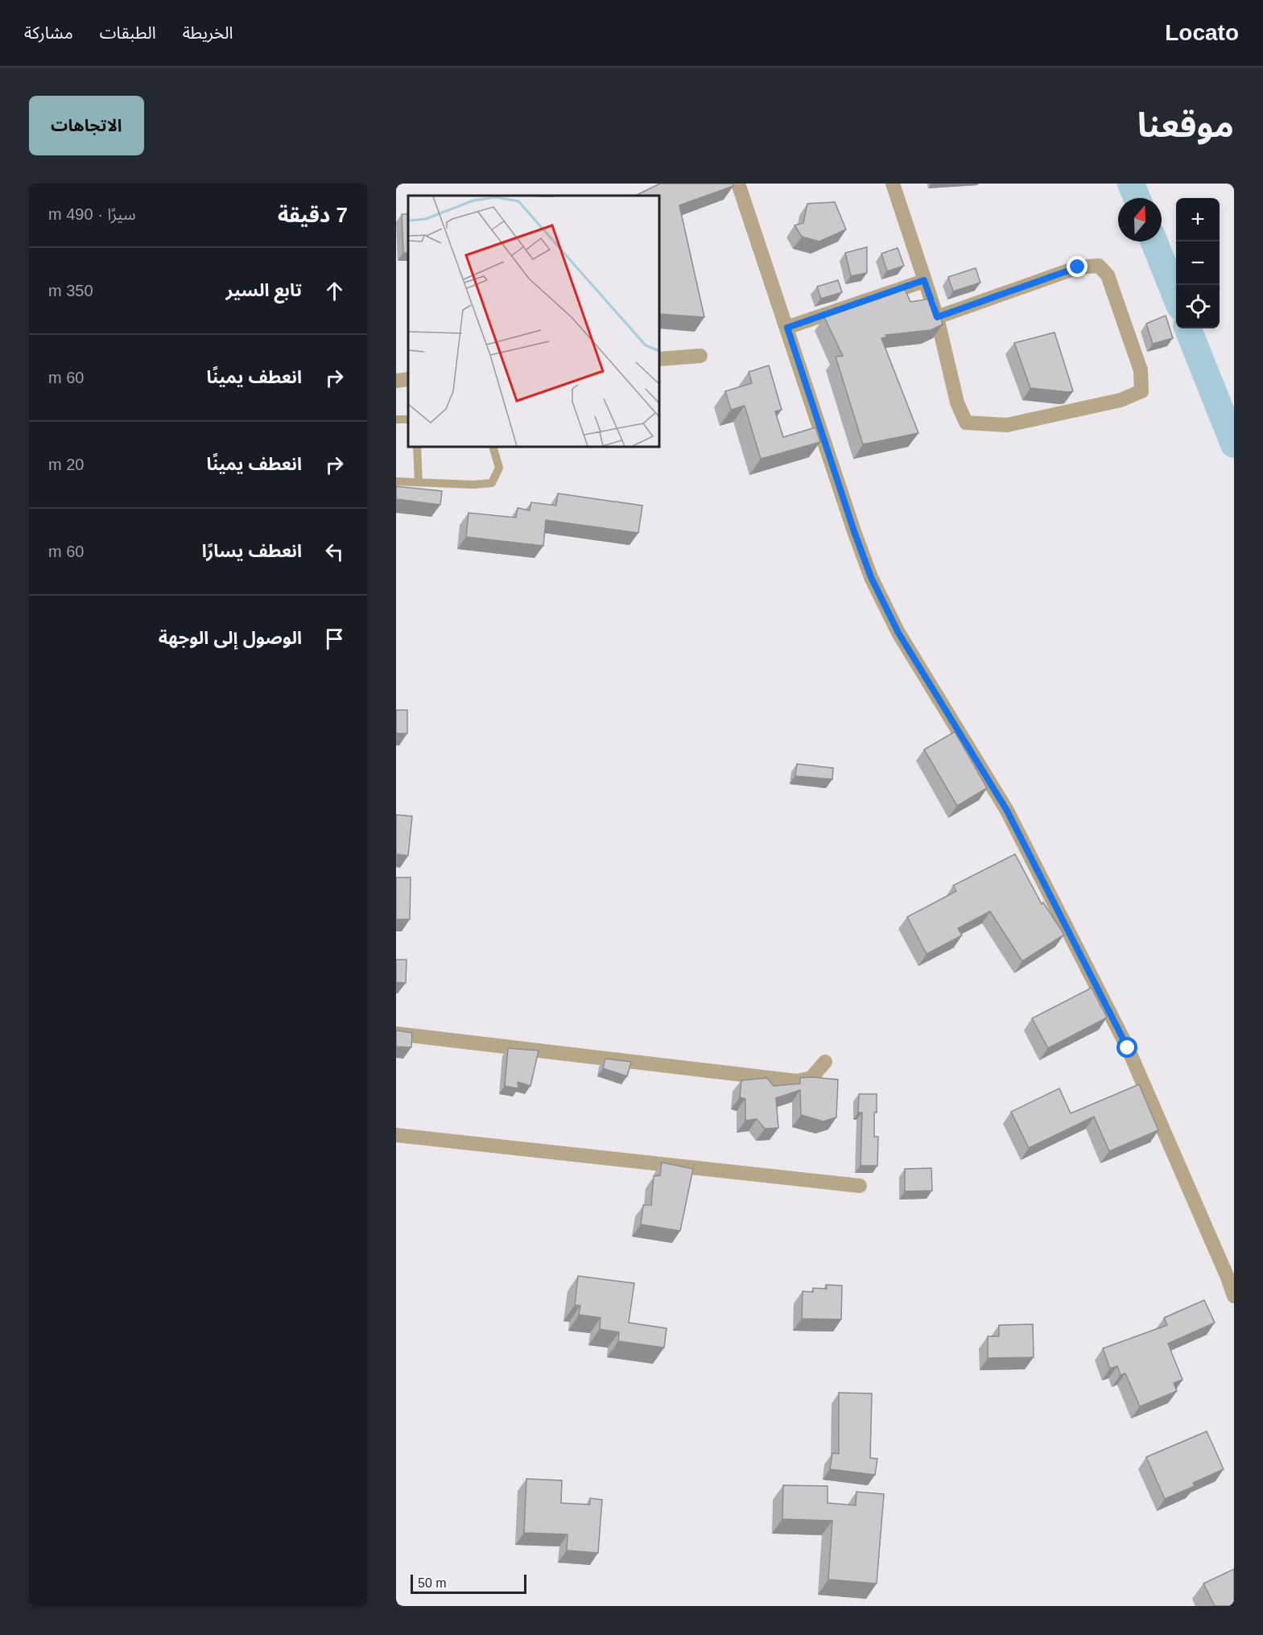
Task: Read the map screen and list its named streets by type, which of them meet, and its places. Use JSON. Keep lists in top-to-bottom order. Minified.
{"scale_bar":"50 m","north":"top","page":{"header":"Locato","nav":["الخريطة","الطبقات","مشاركة"],"title":"موقعنا","buttons":"الاتجاهات","heading":["7 دقيقة","سيرًا · 490 m"],"map_buttons":["+","−"],"list":[["تابع السير","350 m"],["انعطف يمينًا","60 m"],["انعطف يمينًا","20 m"],["انعطف يسارًا","60 m"],"الوصول إلى الوجهة"],"scale":"50 m"}}
